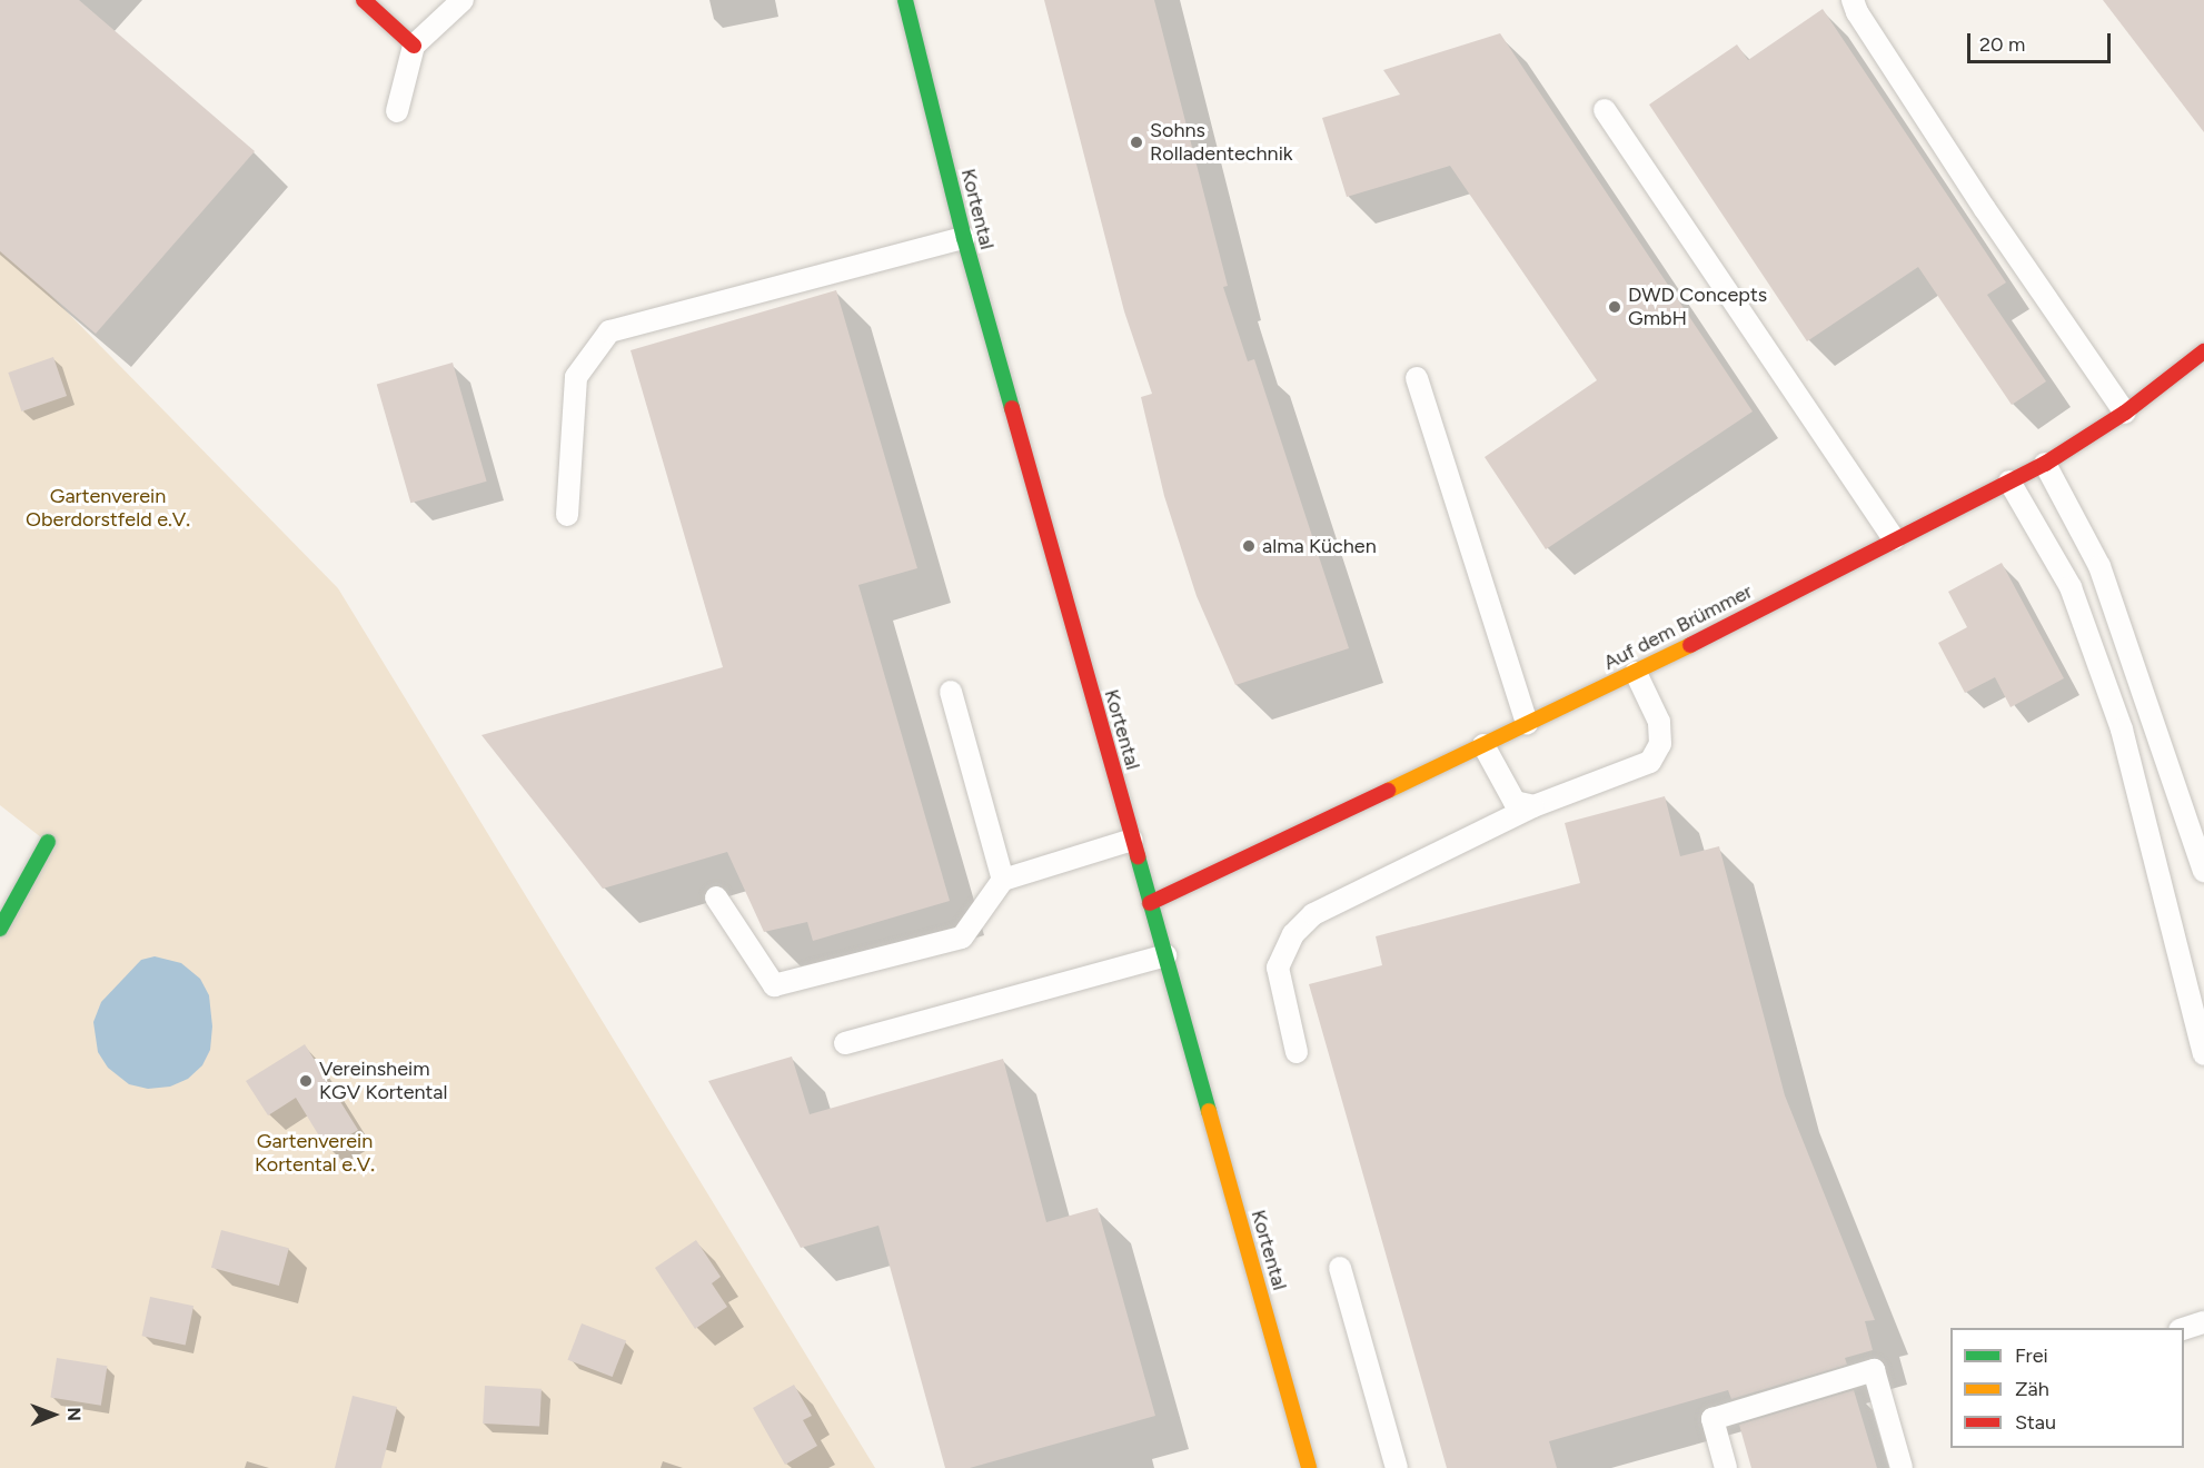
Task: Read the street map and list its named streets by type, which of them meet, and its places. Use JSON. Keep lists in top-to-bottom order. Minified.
{"streets":{"street":["Kortental","Auf dem Brümmer"]},"crossings":[["Kortental","Auf dem Brümmer"]],"parks":["Gartenverein Oberdorstfeld e.V.","Gartenverein Kortental e.V."],"places":["Sohns Rolladentechnik","DWD Concepts GmbH","alma Küchen","Vereinsheim KGV Kortental"],"legend":["Frei","Zäh","Stau"],"scale_bar":"20 m","north":"right"}
